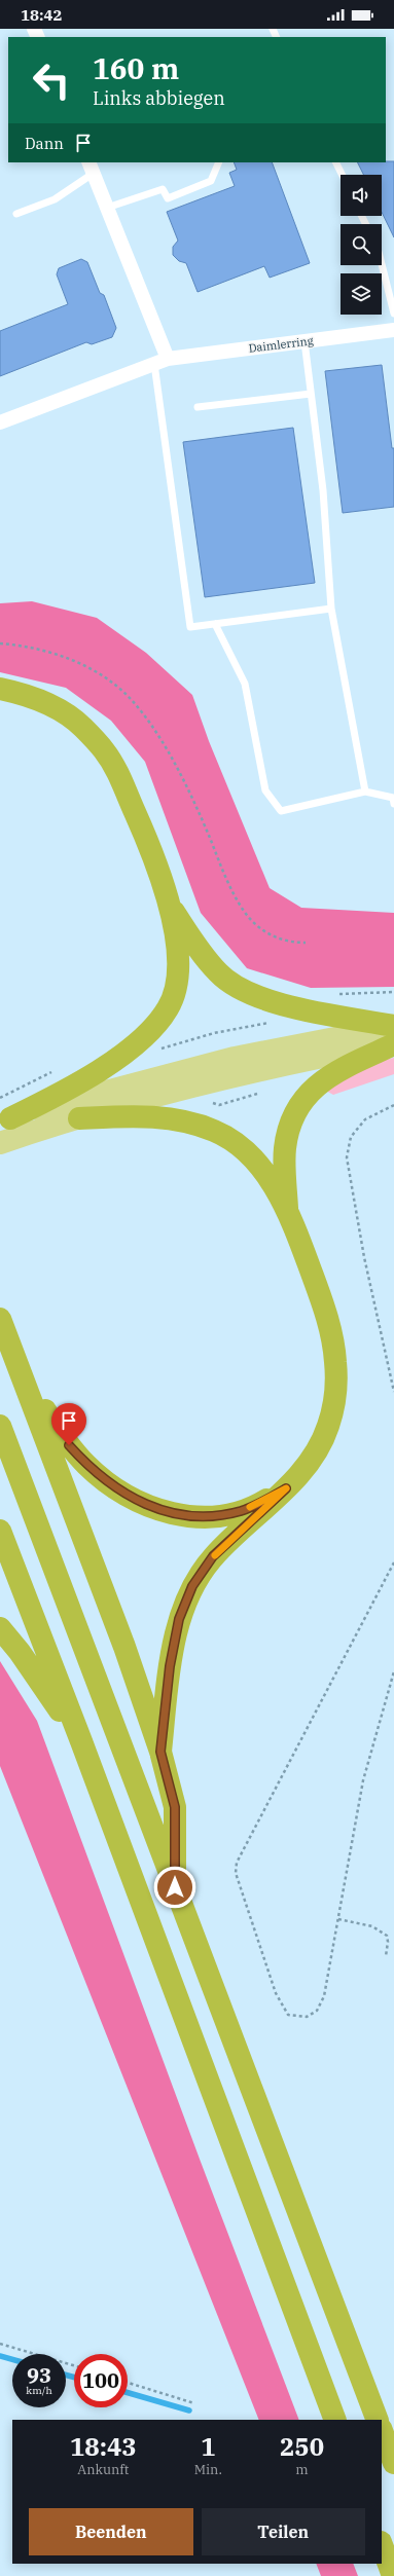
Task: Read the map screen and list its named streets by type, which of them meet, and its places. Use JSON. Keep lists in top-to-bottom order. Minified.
{"streets":{"street":["Daimlerring"]},"page":{"status":"18:42","turn":["160 m","Links abbiegen"],"then":"Dann","speed":"93 km/h","limit":"100","eta":["18:43","Ankunft","1","Min.","250","m"],"buttons":["Beenden","Teilen"]}}
